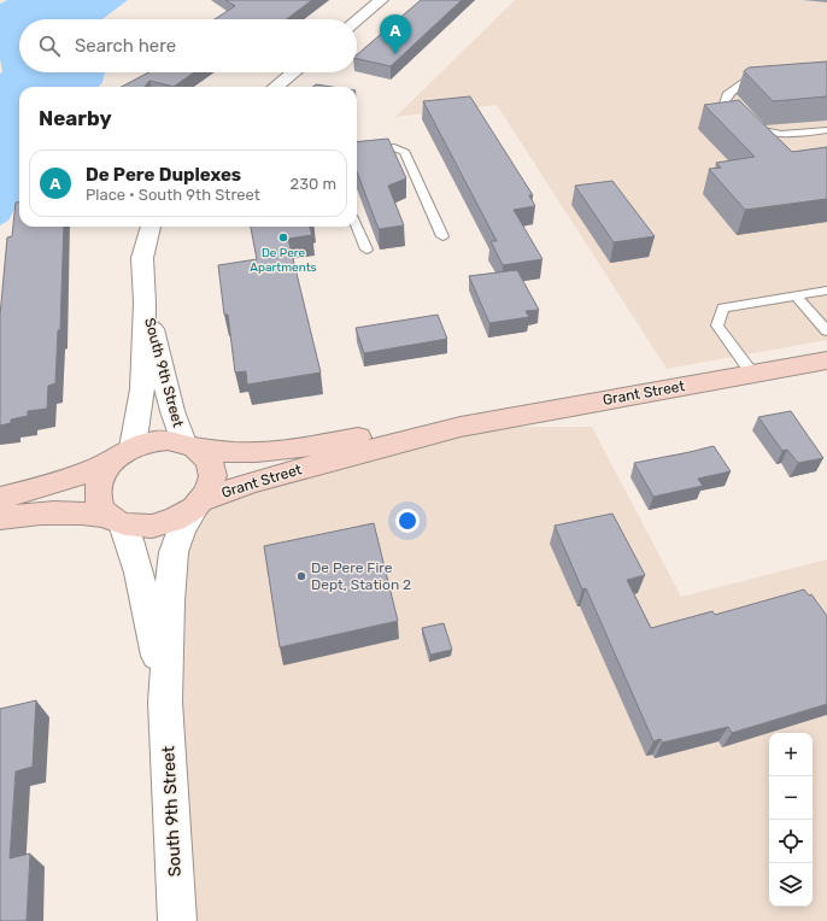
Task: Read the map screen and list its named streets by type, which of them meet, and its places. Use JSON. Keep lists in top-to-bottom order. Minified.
{"streets":{"street":["South 9th Street","Grant Street"]},"crossings":[["South 9th Street","Grant Street"]],"places":["De Pere Apartments","De Pere Fire Dept, Station 2"],"page":{"pins":"A","search":"Search here","heading":"Nearby","list":[{"mark":"A","name":"De Pere Duplexes","note":"Place · South 9th Street","value":"230 m"}],"map_buttons":["+","−"]}}
